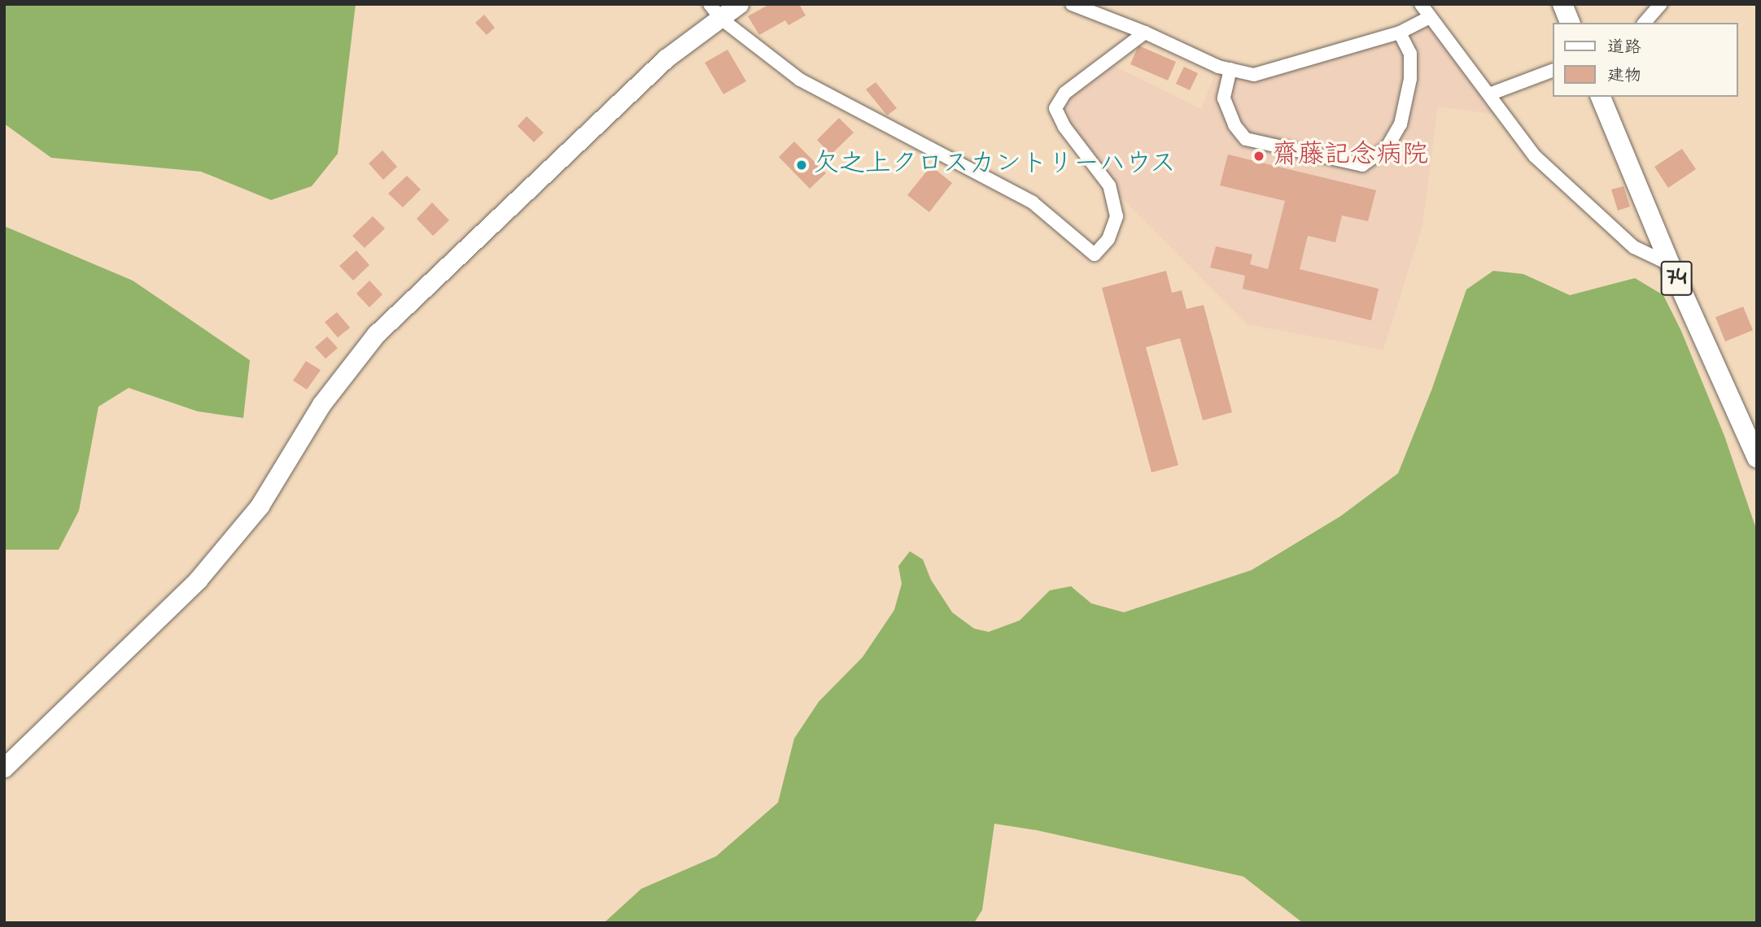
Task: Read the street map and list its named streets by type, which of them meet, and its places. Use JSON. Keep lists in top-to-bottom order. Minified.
{"streets":{"main road":["74"]},"places":["齋藤記念病院","欠之上クロスカントリーハウス"],"legend":["道路","建物"]}
